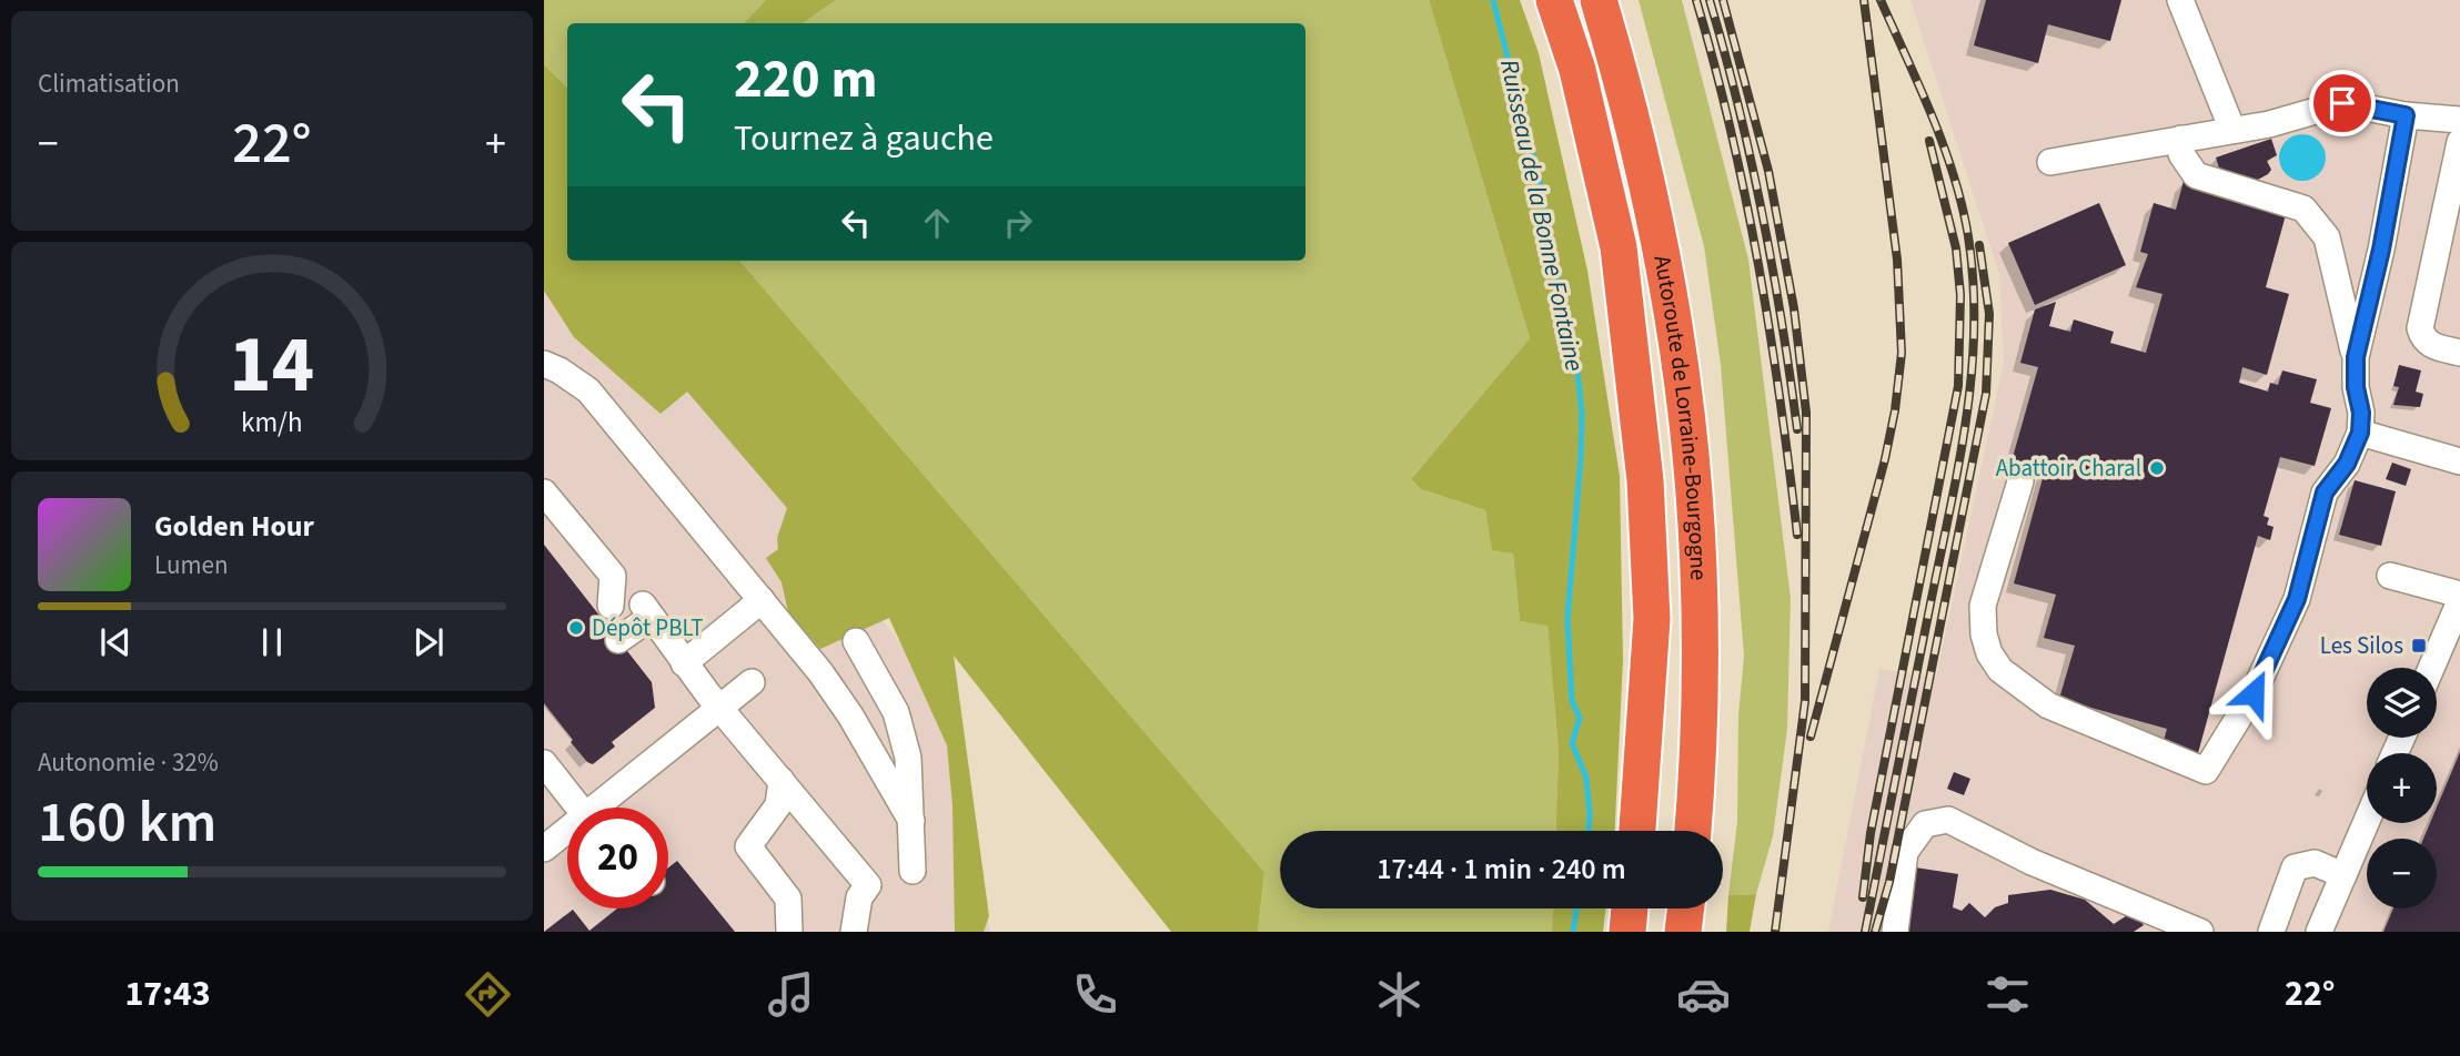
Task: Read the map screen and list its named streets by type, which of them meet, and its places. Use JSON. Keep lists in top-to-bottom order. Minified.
{"streets":{"highway":["Autoroute de Lorraine-Bourgogne"]},"water":["Ruisseau de la Bonne Fontaine"],"places":{"other":["Abattoir Charal","Dépôt PBLT"],"transit":["Les Silos"]},"page":{"tile":["Climatisation",["Autonomie · 32%","160 km"]],"turn":["220 m","Tournez à gauche"],"heat":["−","22°","+"],"song":["Golden Hour","Lumen"],"map_buttons":["+","−"],"limit":"20","trip":"17:44 · 1 min · 240 m","tabs":["17:43","22°"],"gauge":["14","km/h"]}}
